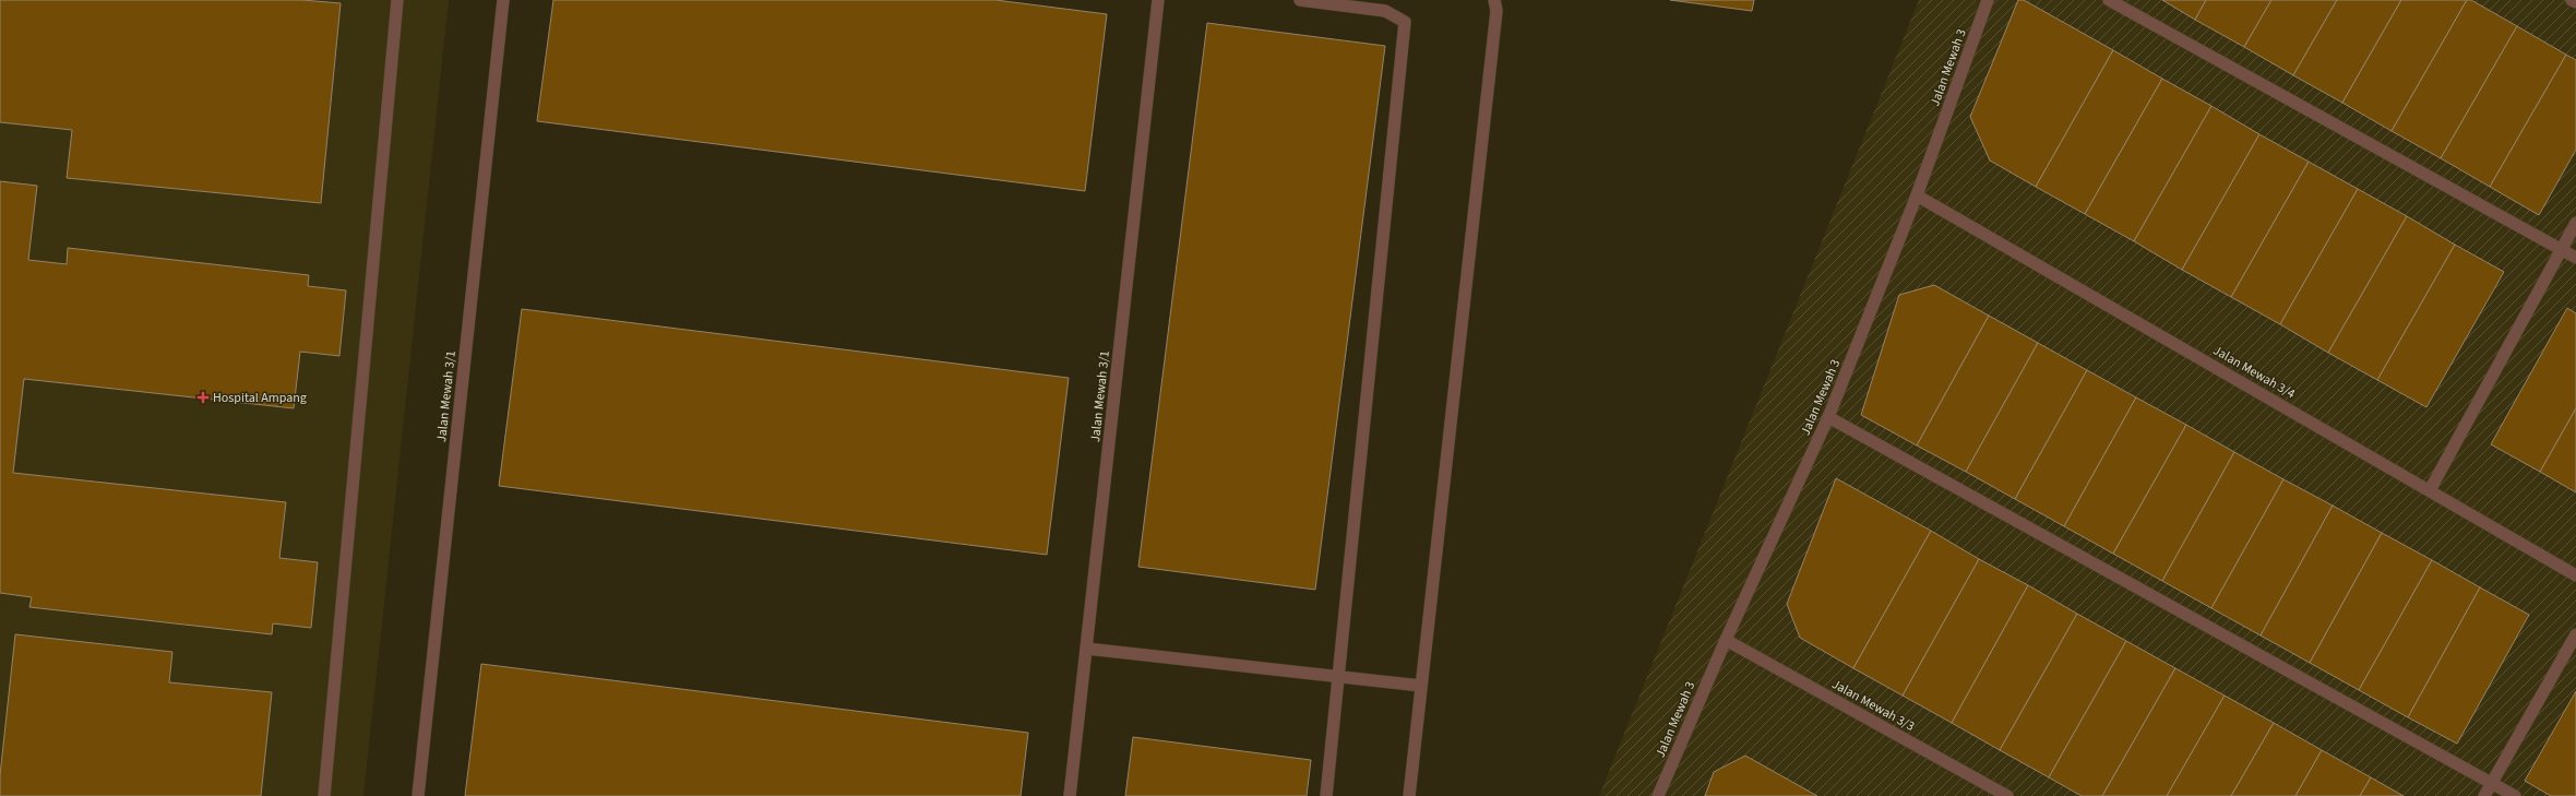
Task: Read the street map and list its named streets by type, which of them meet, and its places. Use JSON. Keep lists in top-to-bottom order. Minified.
{"streets":{"street":["Jalan Mewah 3","Jalan Mewah 3/4","Jalan Mewah 3/1","Jalan Mewah 3/3"]},"crossings":[["Jalan Mewah 3","Jalan Mewah 3/4"],["Jalan Mewah 3","Jalan Mewah 3/3"]],"places":{"health":["Hospital Ampang"]}}
